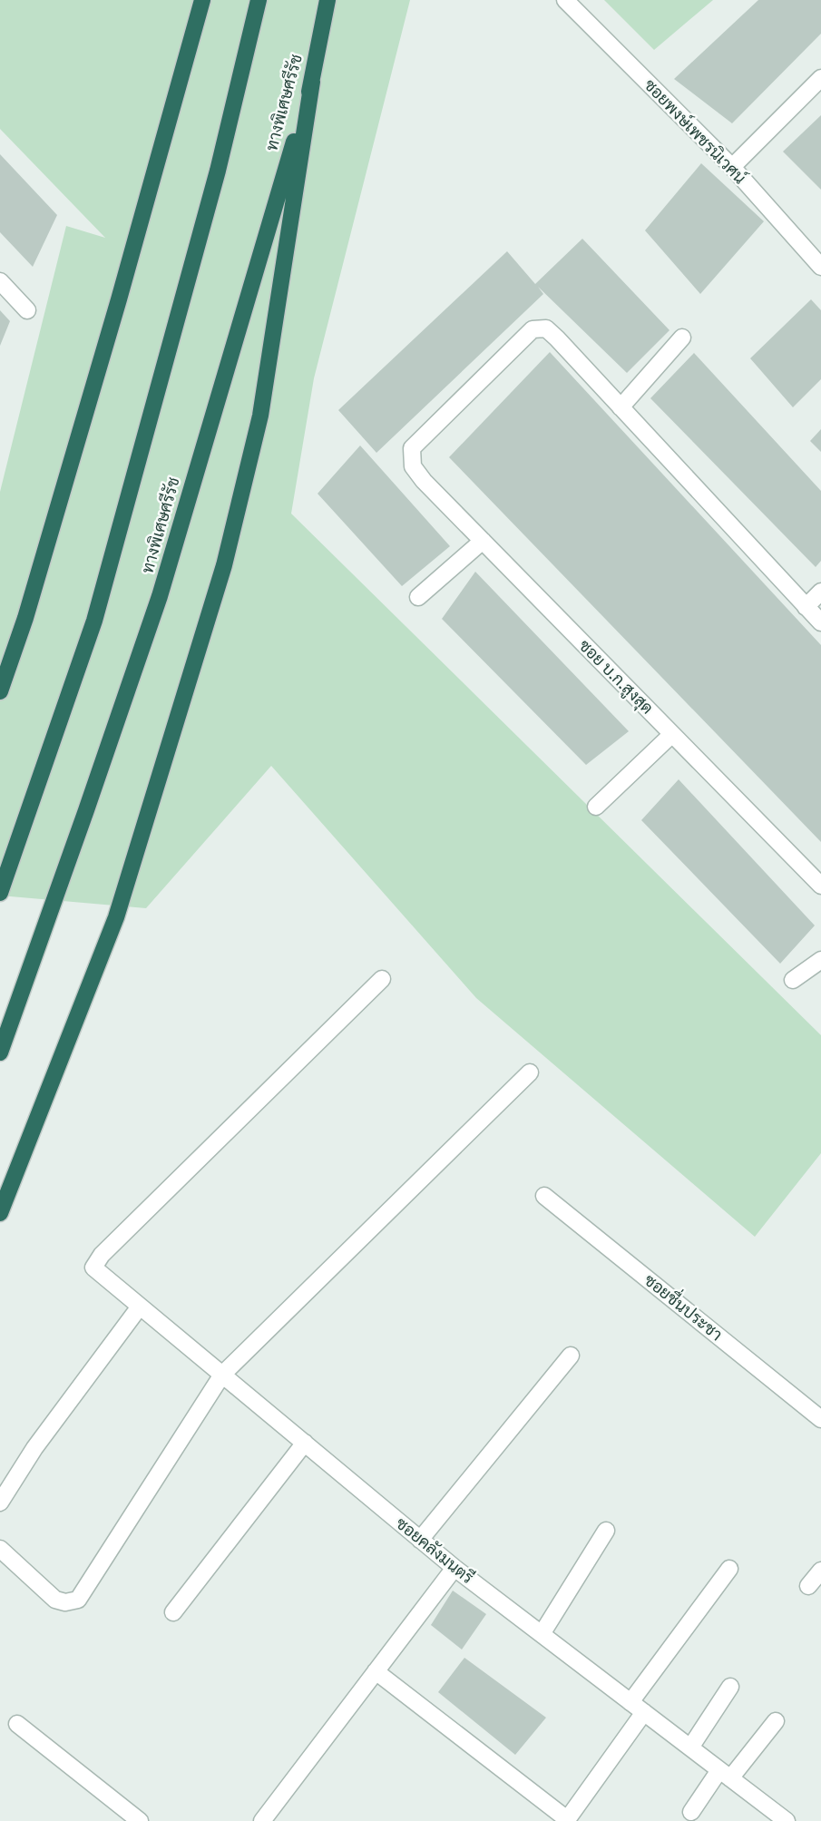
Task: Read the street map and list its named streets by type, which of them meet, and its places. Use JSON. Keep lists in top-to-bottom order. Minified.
{"streets":{"highway":["ทางพิเศษศรีรัช"],"street":["ซอยพงษ์เพชรนิเวศน์","ซอย บ.ก.สูงสุด","ซอยชื่นประชา","ซอยคลังมนตรี"]}}
